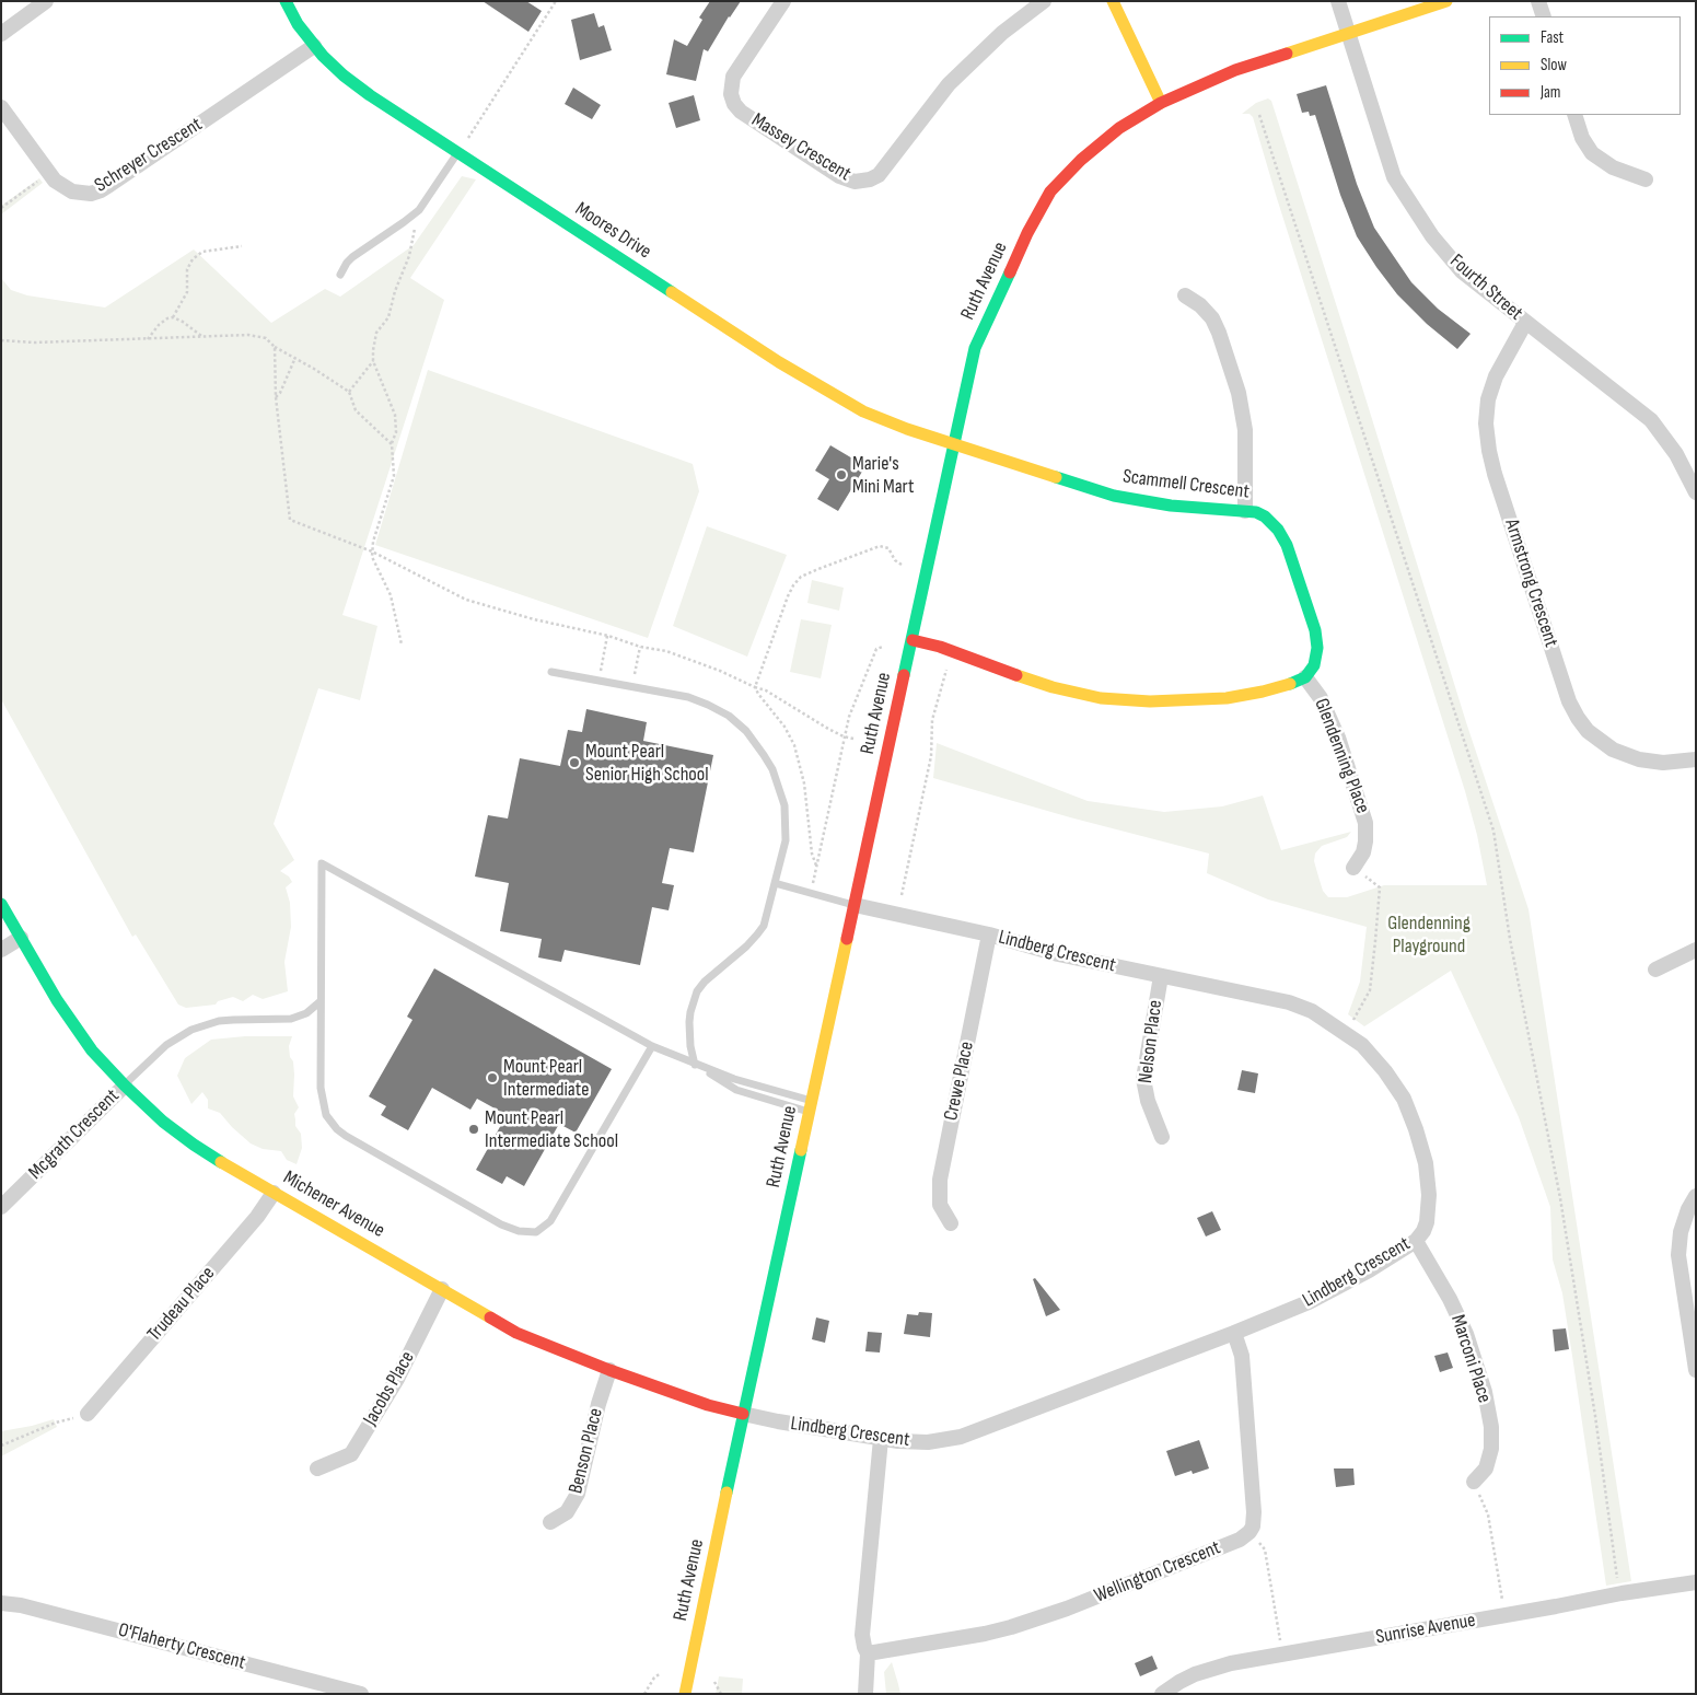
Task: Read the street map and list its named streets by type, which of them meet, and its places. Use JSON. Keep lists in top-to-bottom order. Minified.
{"streets":{"street":["Massey Crescent","Schreyer Crescent","Moores Drive","Ruth Avenue","Fourth Street","Scammell Crescent","Armstrong Crescent","Glendenning Place","Lindberg Crescent","Nelson Place","Crewe Place","Mcgrath Crescent","Michener Avenue","Trudeau Place","Marconi Place","Jacobs Place","Benson Place","Wellington Crescent","Sunrise Avenue","O'Flaherty Crescent"]},"crossings":[["Schreyer Crescent","Moores Drive"],["Moores Drive","Ruth Avenue"],["Moores Drive","Scammell Crescent"],["Ruth Avenue","Fourth Street"],["Ruth Avenue","Scammell Crescent"],["Ruth Avenue","Lindberg Crescent"],["Ruth Avenue","Michener Avenue"],["Fourth Street","Armstrong Crescent"],["Scammell Crescent","Glendenning Place"],["Lindberg Crescent","Nelson Place"],["Lindberg Crescent","Crewe Place"],["Lindberg Crescent","Michener Avenue"],["Lindberg Crescent","Marconi Place"],["Mcgrath Crescent","Michener Avenue"],["Michener Avenue","Trudeau Place"],["Michener Avenue","Jacobs Place"],["Michener Avenue","Benson Place"]],"parks":["Glendenning Playground"],"places":["Marie's Mini Mart","Mount Pearl Senior High School","Mount Pearl Intermediate","Mount Pearl Intermediate School"],"legend":["Fast","Slow","Jam"]}
